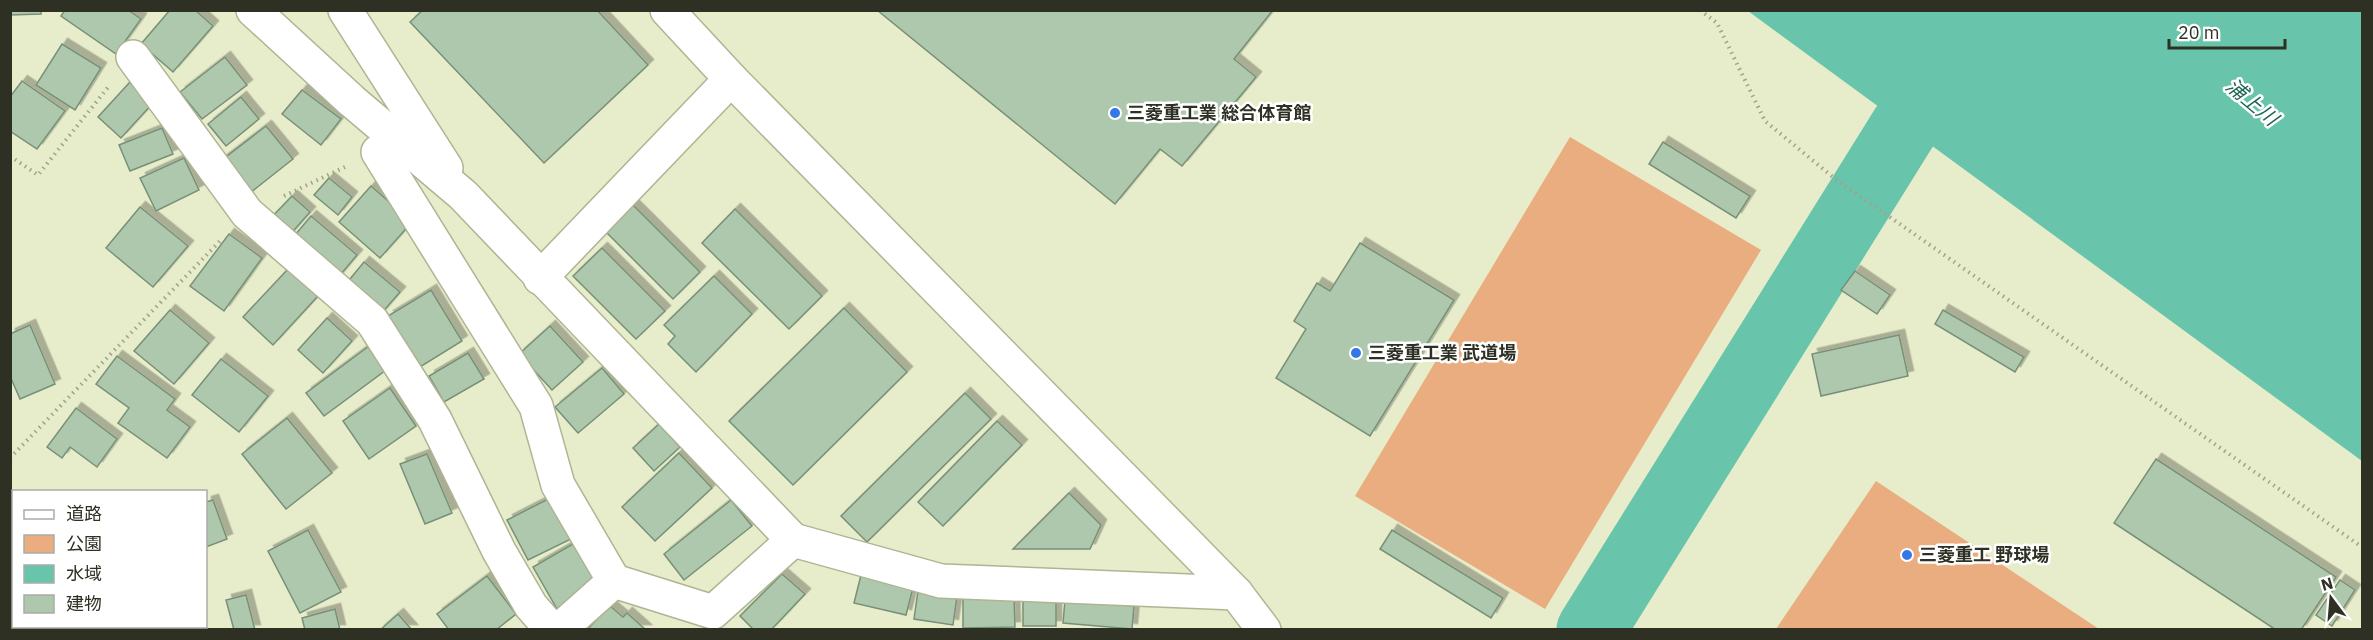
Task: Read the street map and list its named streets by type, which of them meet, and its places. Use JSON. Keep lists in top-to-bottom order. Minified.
{"water":["浦上川"],"places":["三菱重工業 総合体育館","三菱重工業 武道場","三菱重工 野球場"],"legend":["道路","公園","水域","建物"],"scale_bar":"20 m","north":"top"}
